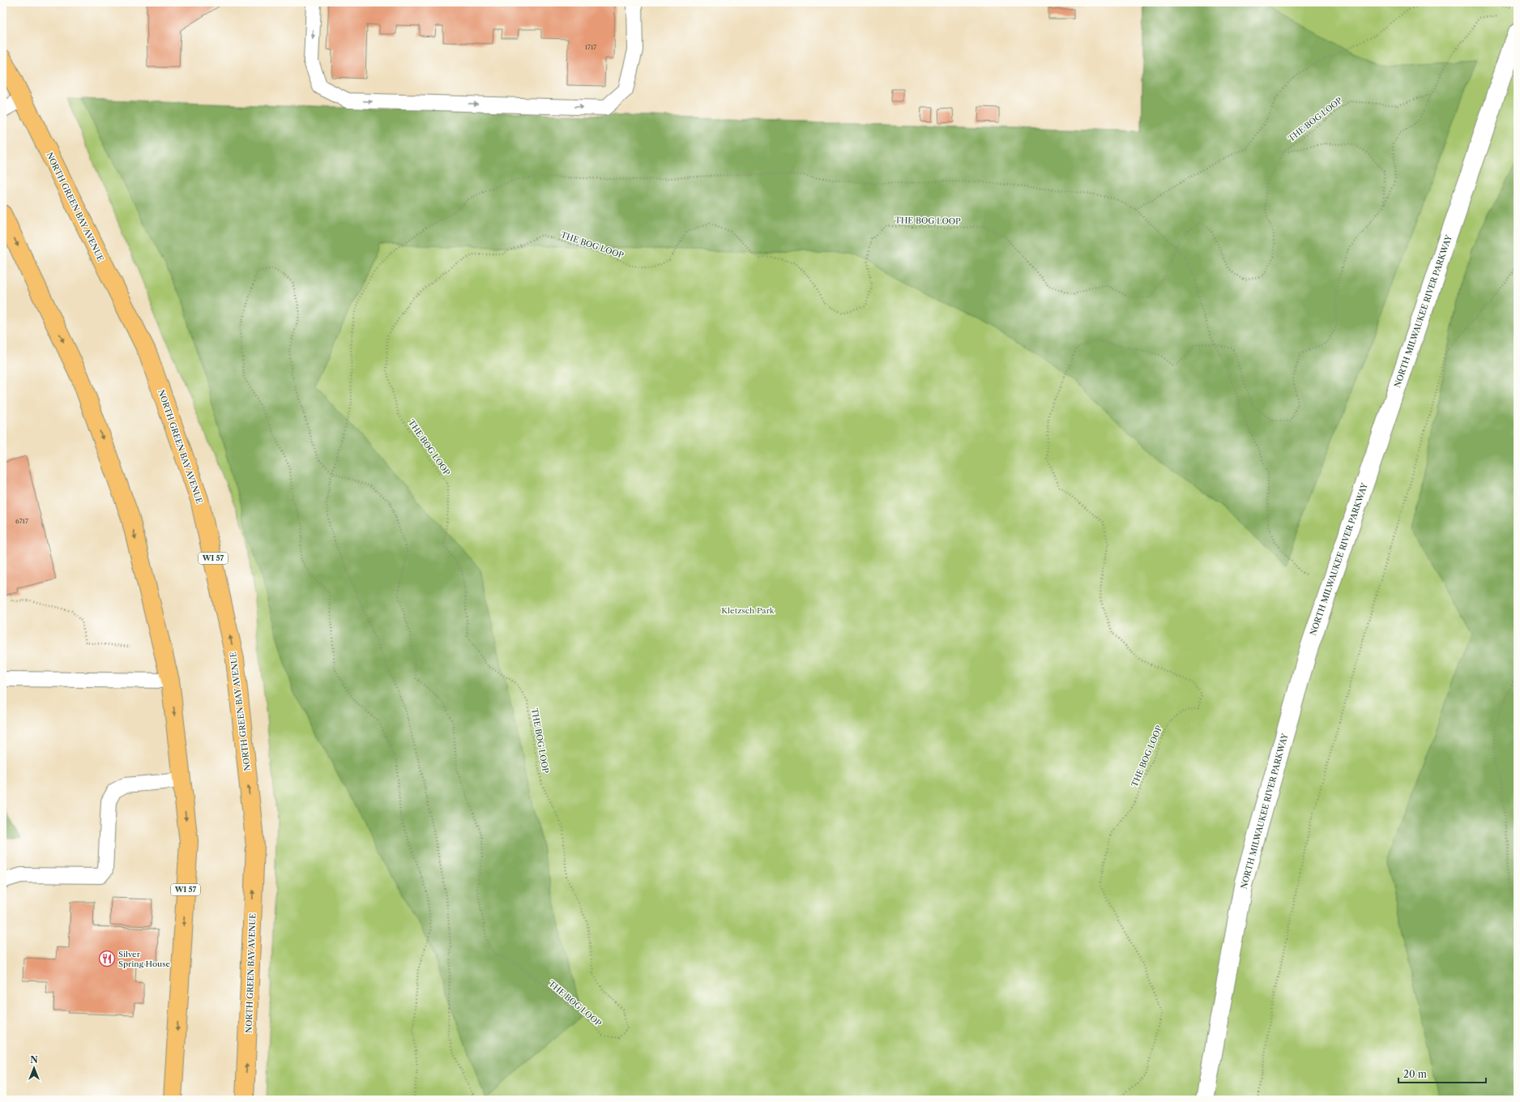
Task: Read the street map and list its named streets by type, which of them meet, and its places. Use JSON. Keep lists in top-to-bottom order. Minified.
{"streets":{"main road":["NORTH GREEN BAY AVENUE","WI 57"],"street":["NORTH MILWAUKEE RIVER PARKWAY"],"path":["THE BOG LOOP"]},"parks":["Kletzsch Park"],"places":{"restaurant":["Silver Spring House"]},"house_numbers":["1717","6717"],"scale_bar":"20 m","north":"top"}
